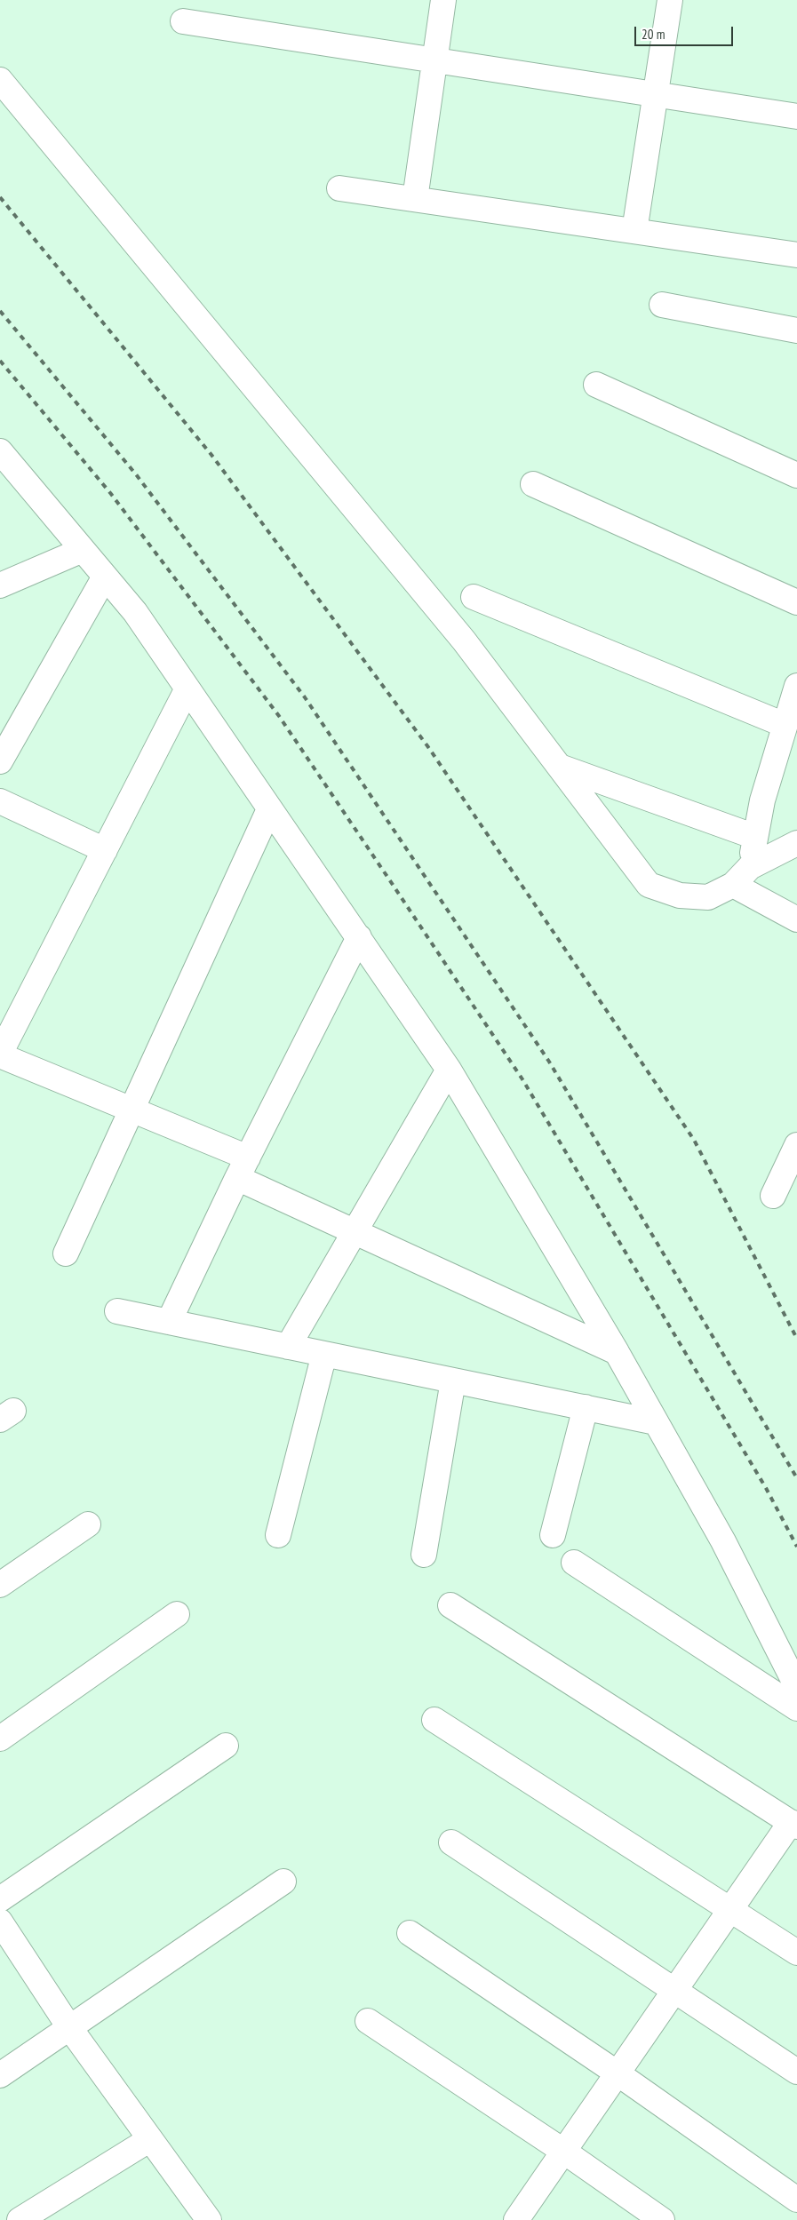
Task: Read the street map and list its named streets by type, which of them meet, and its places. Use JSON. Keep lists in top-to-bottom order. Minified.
{"scale_bar":"20 m"}
